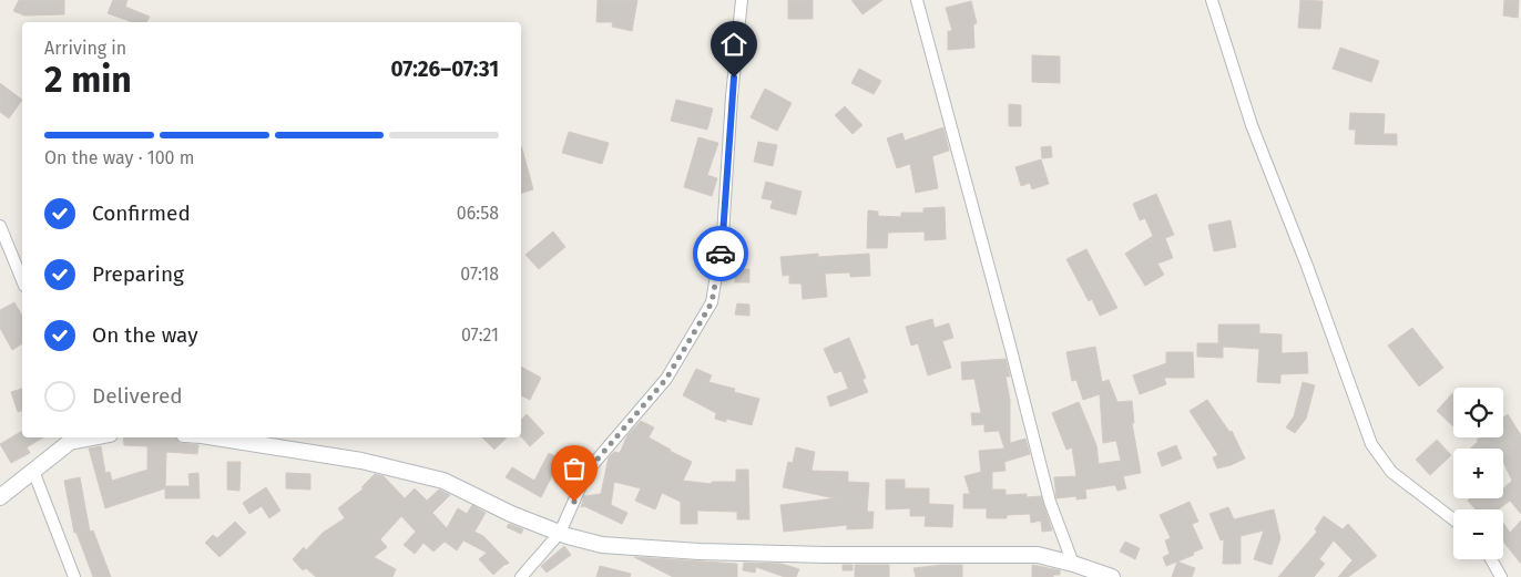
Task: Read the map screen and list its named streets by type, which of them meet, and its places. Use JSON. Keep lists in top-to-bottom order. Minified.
{"page":{"heading":["2 min","Arriving in","07:26–07:31"],"bar":"On the way · 100 m","list":[["Confirmed","06:58"],["Preparing","07:18"],["On the way","07:21"],"Delivered"],"map_buttons":["+","−"]}}
